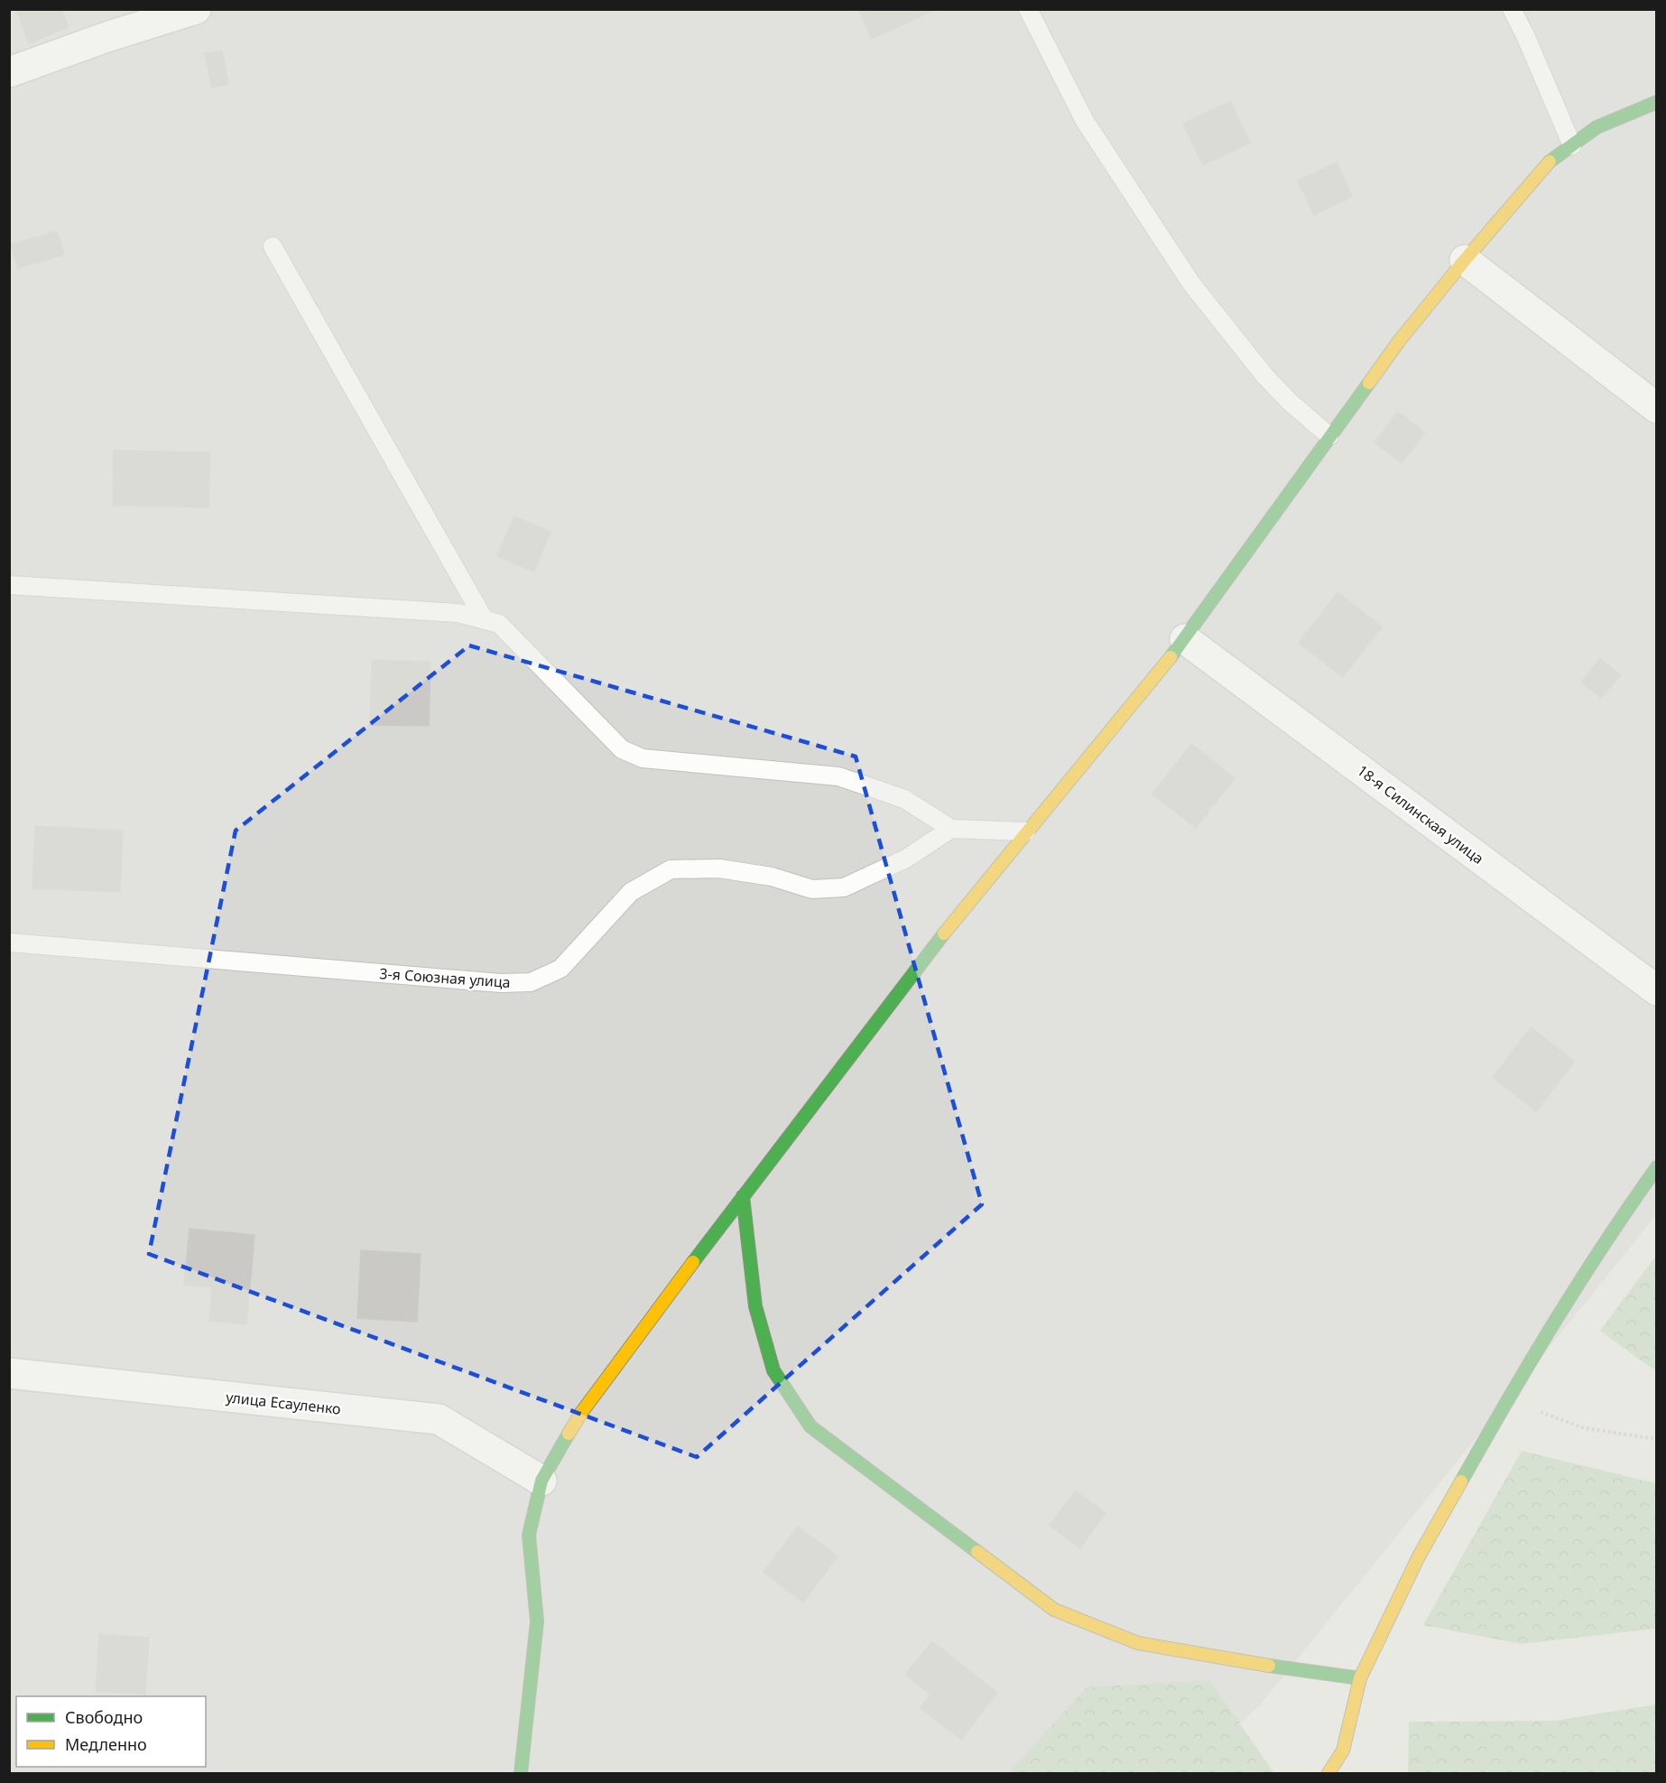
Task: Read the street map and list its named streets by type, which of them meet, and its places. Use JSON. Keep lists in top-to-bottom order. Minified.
{"streets":{"street":["18-я Силинская улица","улица Есауленко"],"lane":["3-я Союзная улица"]},"legend":["Свободно","Медленно"]}
